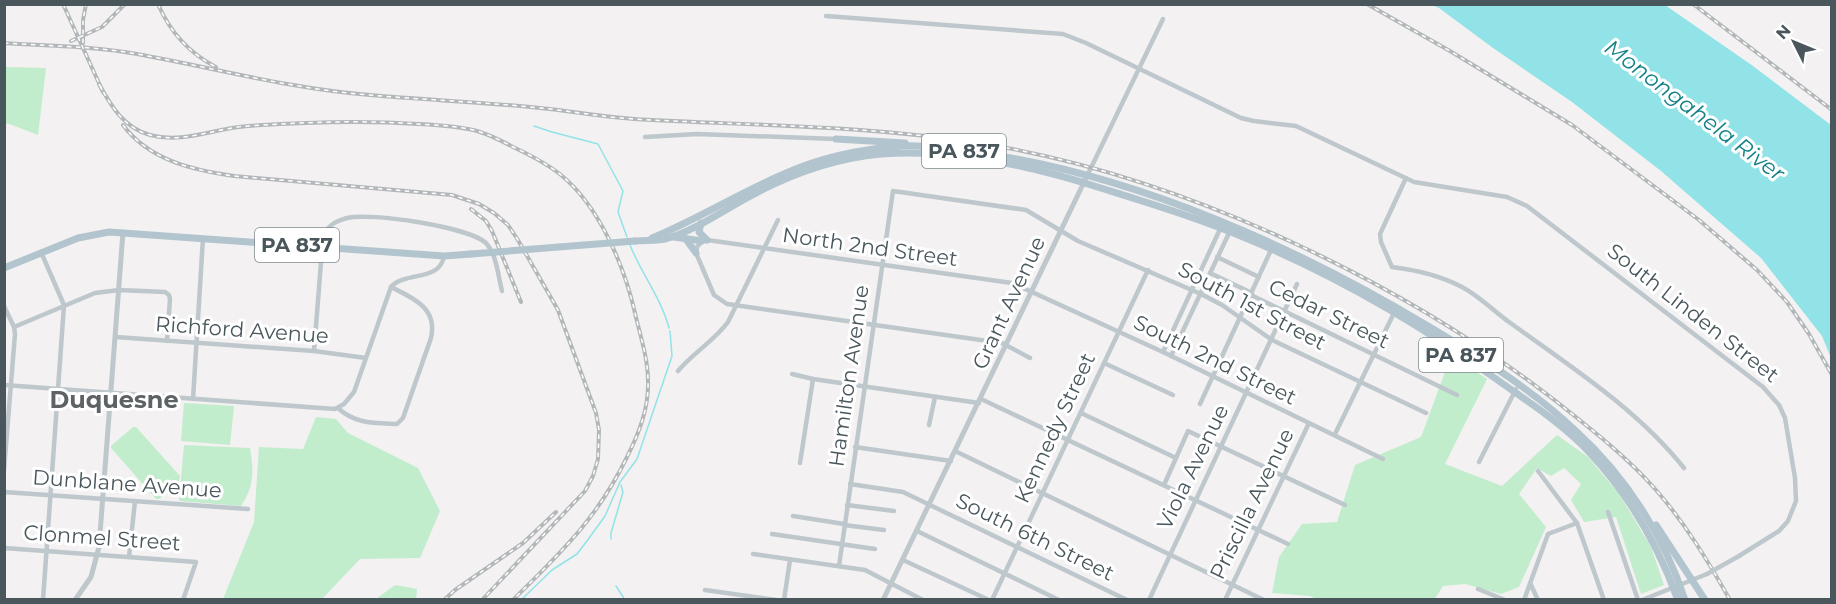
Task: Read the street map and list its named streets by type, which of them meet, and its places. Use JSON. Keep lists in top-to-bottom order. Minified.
{"streets":{"main road":["PA 837"],"street":["North 2nd Street","Grant Avenue","South 1st Street","South Linden Street","Cedar Street","Richford Avenue","South 2nd Street","Hamilton Avenue","Kennedy Street","Viola Avenue","Dunblane Avenue","Priscilla Avenue","South 6th Street","Clonmel Street"]},"crossings":[["PA 837","Grant Avenue"],["PA 837","South Linden Street"],["North 2nd Street","Grant Avenue"],["North 2nd Street","South 2nd Street"],["North 2nd Street","Hamilton Avenue"],["Grant Avenue","South 1st Street"],["Grant Avenue","South Linden Street"],["Grant Avenue","South 2nd Street"],["Grant Avenue","South 6th Street"],["South 1st Street","Hamilton Avenue"],["South 1st Street","Kennedy Street"],["South 1st Street","Viola Avenue"],["Cedar Street","Viola Avenue"],["South 2nd Street","Kennedy Street"],["South 2nd Street","Viola Avenue"],["South 2nd Street","Priscilla Avenue"],["Hamilton Avenue","South 6th Street"],["Kennedy Street","South 6th Street"]],"districts":["Duquesne"],"water":["Monongahela River"],"north":"top left"}
